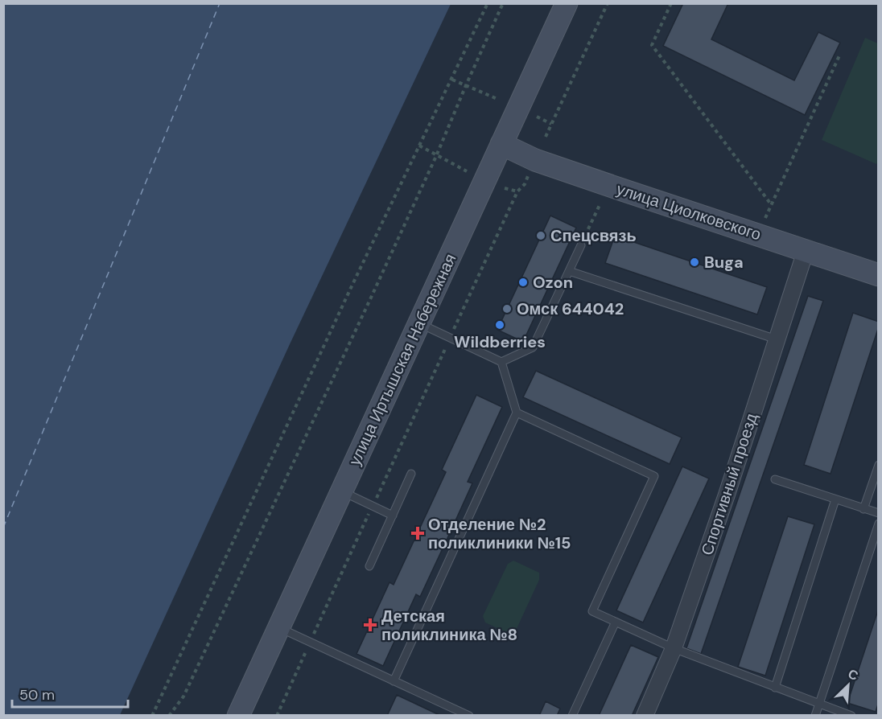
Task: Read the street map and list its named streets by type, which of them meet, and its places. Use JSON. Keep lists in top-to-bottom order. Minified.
{"streets":{"main road":["улица Циолковского","улица Иртышская Набережная"],"street":["Спортивный проезд"]},"crossings":[["улица Циолковского","улица Иртышская Набережная"],["улица Циолковского","Спортивный проезд"]],"places":{"other":["Спецсвязь","Buga","Ozon","Омск 644042","Wildberries"],"health":["Отделение №2 поликлиники №15","Детская поликлиника №8"]},"scale_bar":"50 m","north":"top right"}
